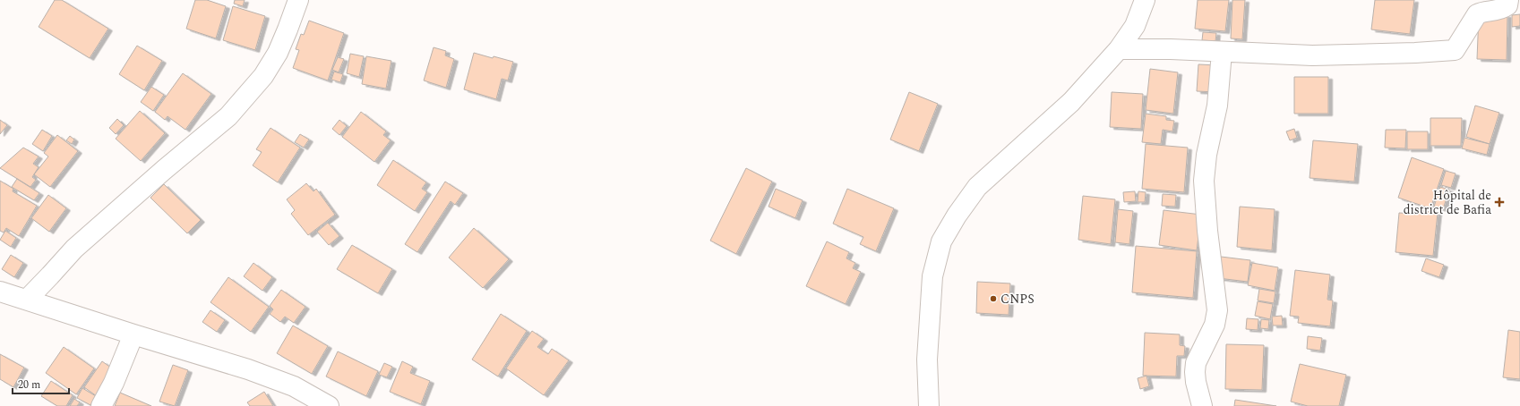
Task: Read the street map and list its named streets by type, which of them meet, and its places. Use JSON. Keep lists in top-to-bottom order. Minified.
{"places":{"health":["Hôpital de district de Bafia"],"other":["CNPS"]},"scale_bar":"20 m"}
